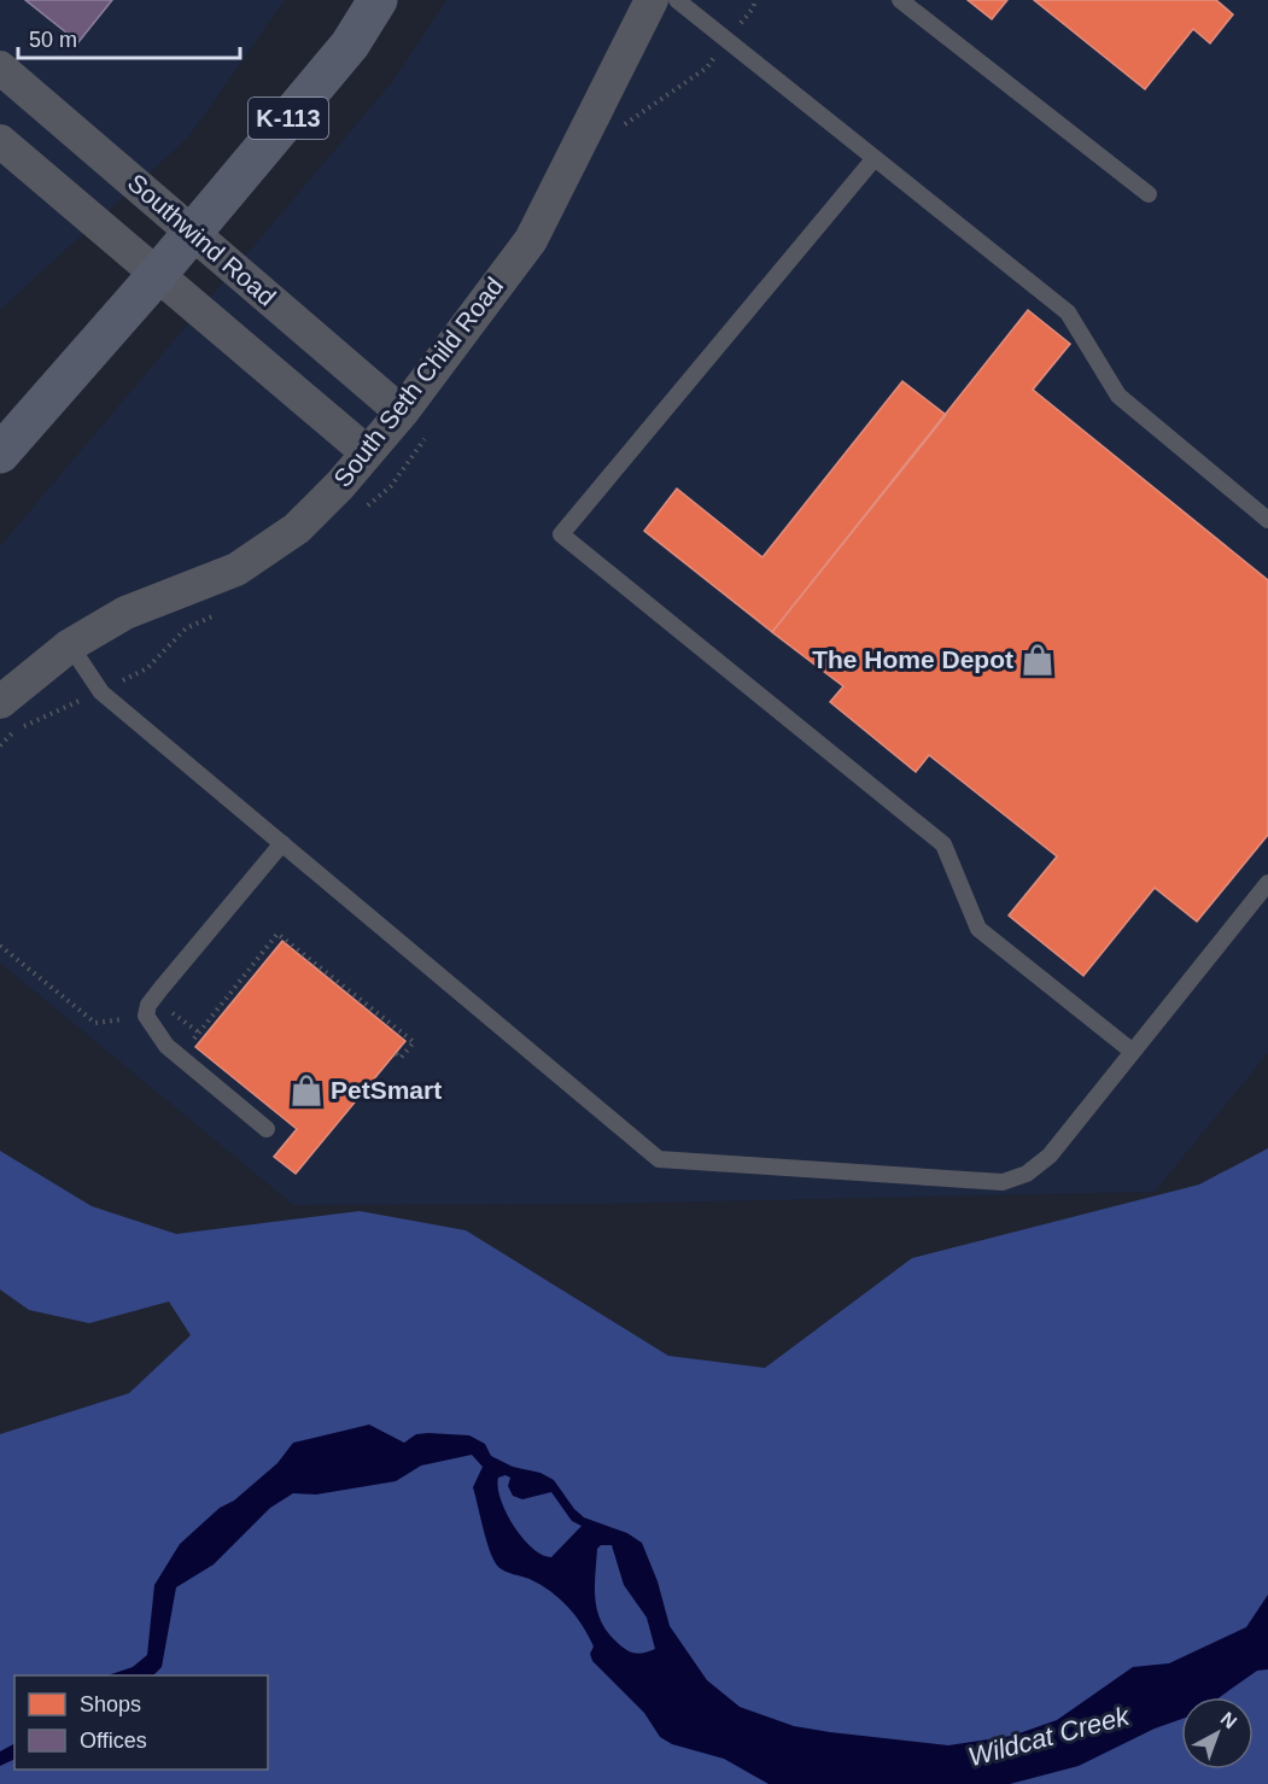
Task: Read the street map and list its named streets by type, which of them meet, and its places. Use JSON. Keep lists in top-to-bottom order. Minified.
{"streets":{"main road":["K-113"],"street":["Southwind Road","South Seth Child Road"]},"crossings":[["K-113","Southwind Road"],["Southwind Road","South Seth Child Road"]],"water":["Wildcat Creek"],"places":{"shop":["The Home Depot","PetSmart"]},"legend":["Shops","Offices"],"scale_bar":"50 m","north":"top right"}
